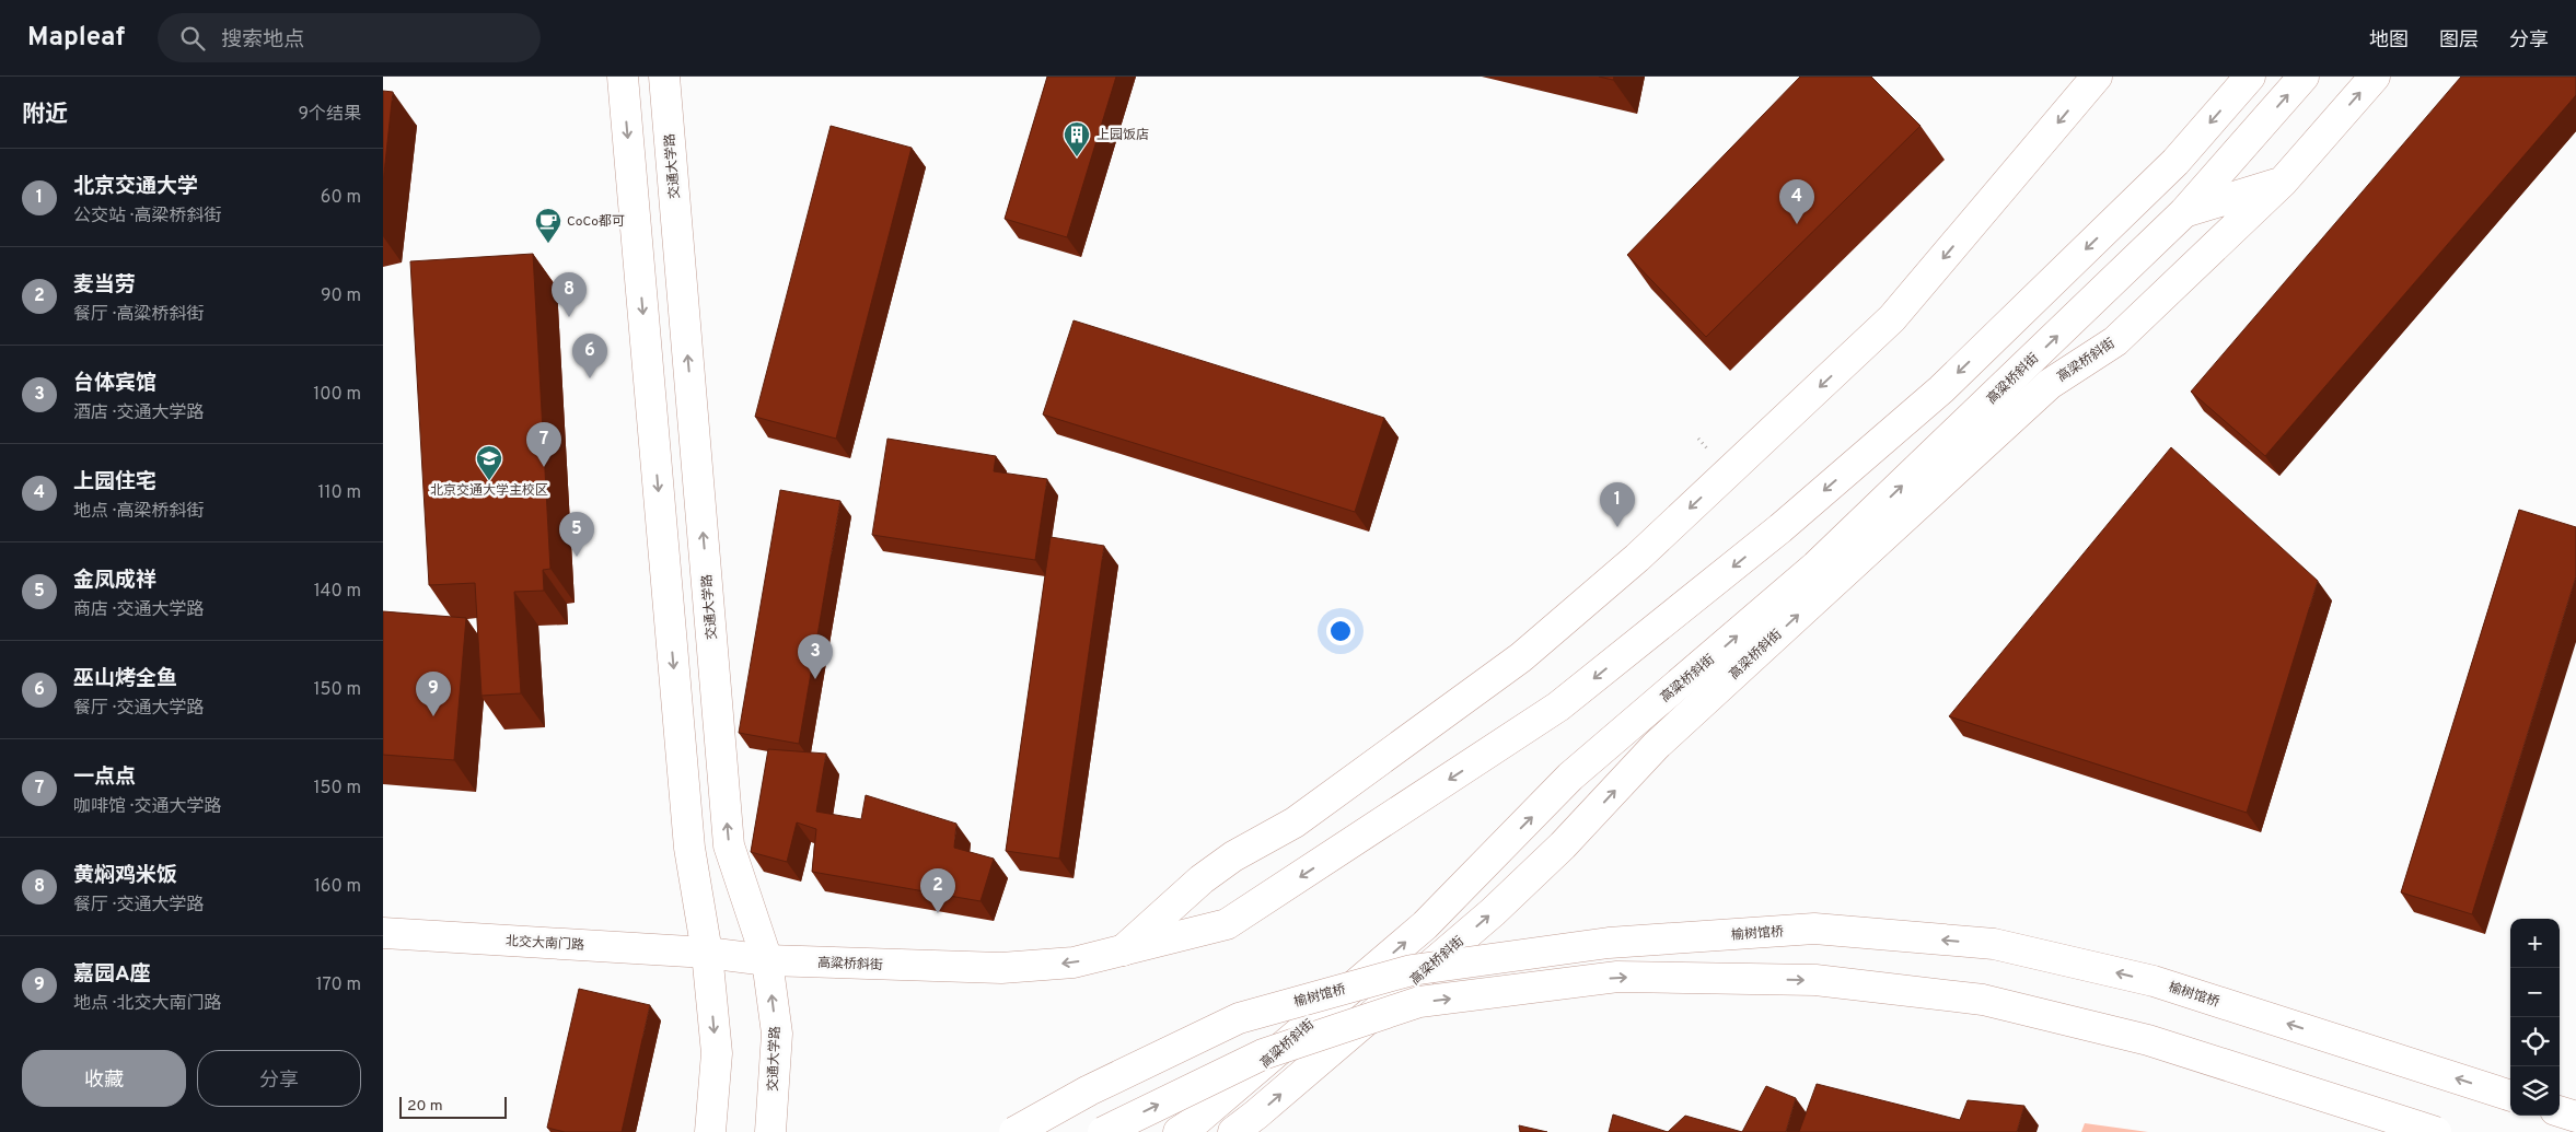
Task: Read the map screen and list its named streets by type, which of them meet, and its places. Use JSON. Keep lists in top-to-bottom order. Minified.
{"streets":{"main road":["交通大学路","高梁桥斜街","高粱桥斜街","榆树馆桥","北交大南门路"]},"crossings":[["交通大学路","高粱桥斜街"],["高粱桥斜街","北交大南门路"]],"places":{"building":["上园饭店"],"cafe":["CoCo都可"],"school or university":["北京交通大学主校区"]},"scale_bar":"20 m","page":{"header":"Mapleaf","search":"搜索地点","nav":["地图","图层","分享"],"heading":["附近","9个结果"],"list":[{"mark":"1","name":"北京交通大学","note":"公交站 · 高梁桥斜街","value":"60 m"},{"mark":"2","name":"麦当劳","note":"餐厅 · 高粱桥斜街","value":"90 m"},{"mark":"3","name":"台体宾馆","note":"酒店 · 交通大学路","value":"100 m"},{"mark":"4","name":"上园住宅","note":"地点 · 高梁桥斜街","value":"110 m"},{"mark":"5","name":"金凤成祥","note":"商店 · 交通大学路","value":"140 m"},{"mark":"6","name":"巫山烤全鱼","note":"餐厅 · 交通大学路","value":"150 m"},{"mark":"7","name":"一点点","note":"咖啡馆 · 交通大学路","value":"150 m"},{"mark":"8","name":"黄焖鸡米饭","note":"餐厅 · 交通大学路","value":"160 m"},{"mark":"9","name":"嘉园A座","note":"地点 · 北交大南门路","value":"170 m"}],"pins":["4","8","6","7","1","5","3","9","2"],"map_buttons":["+","−"],"buttons":["收藏","分享"],"scale":"20 m"}}
